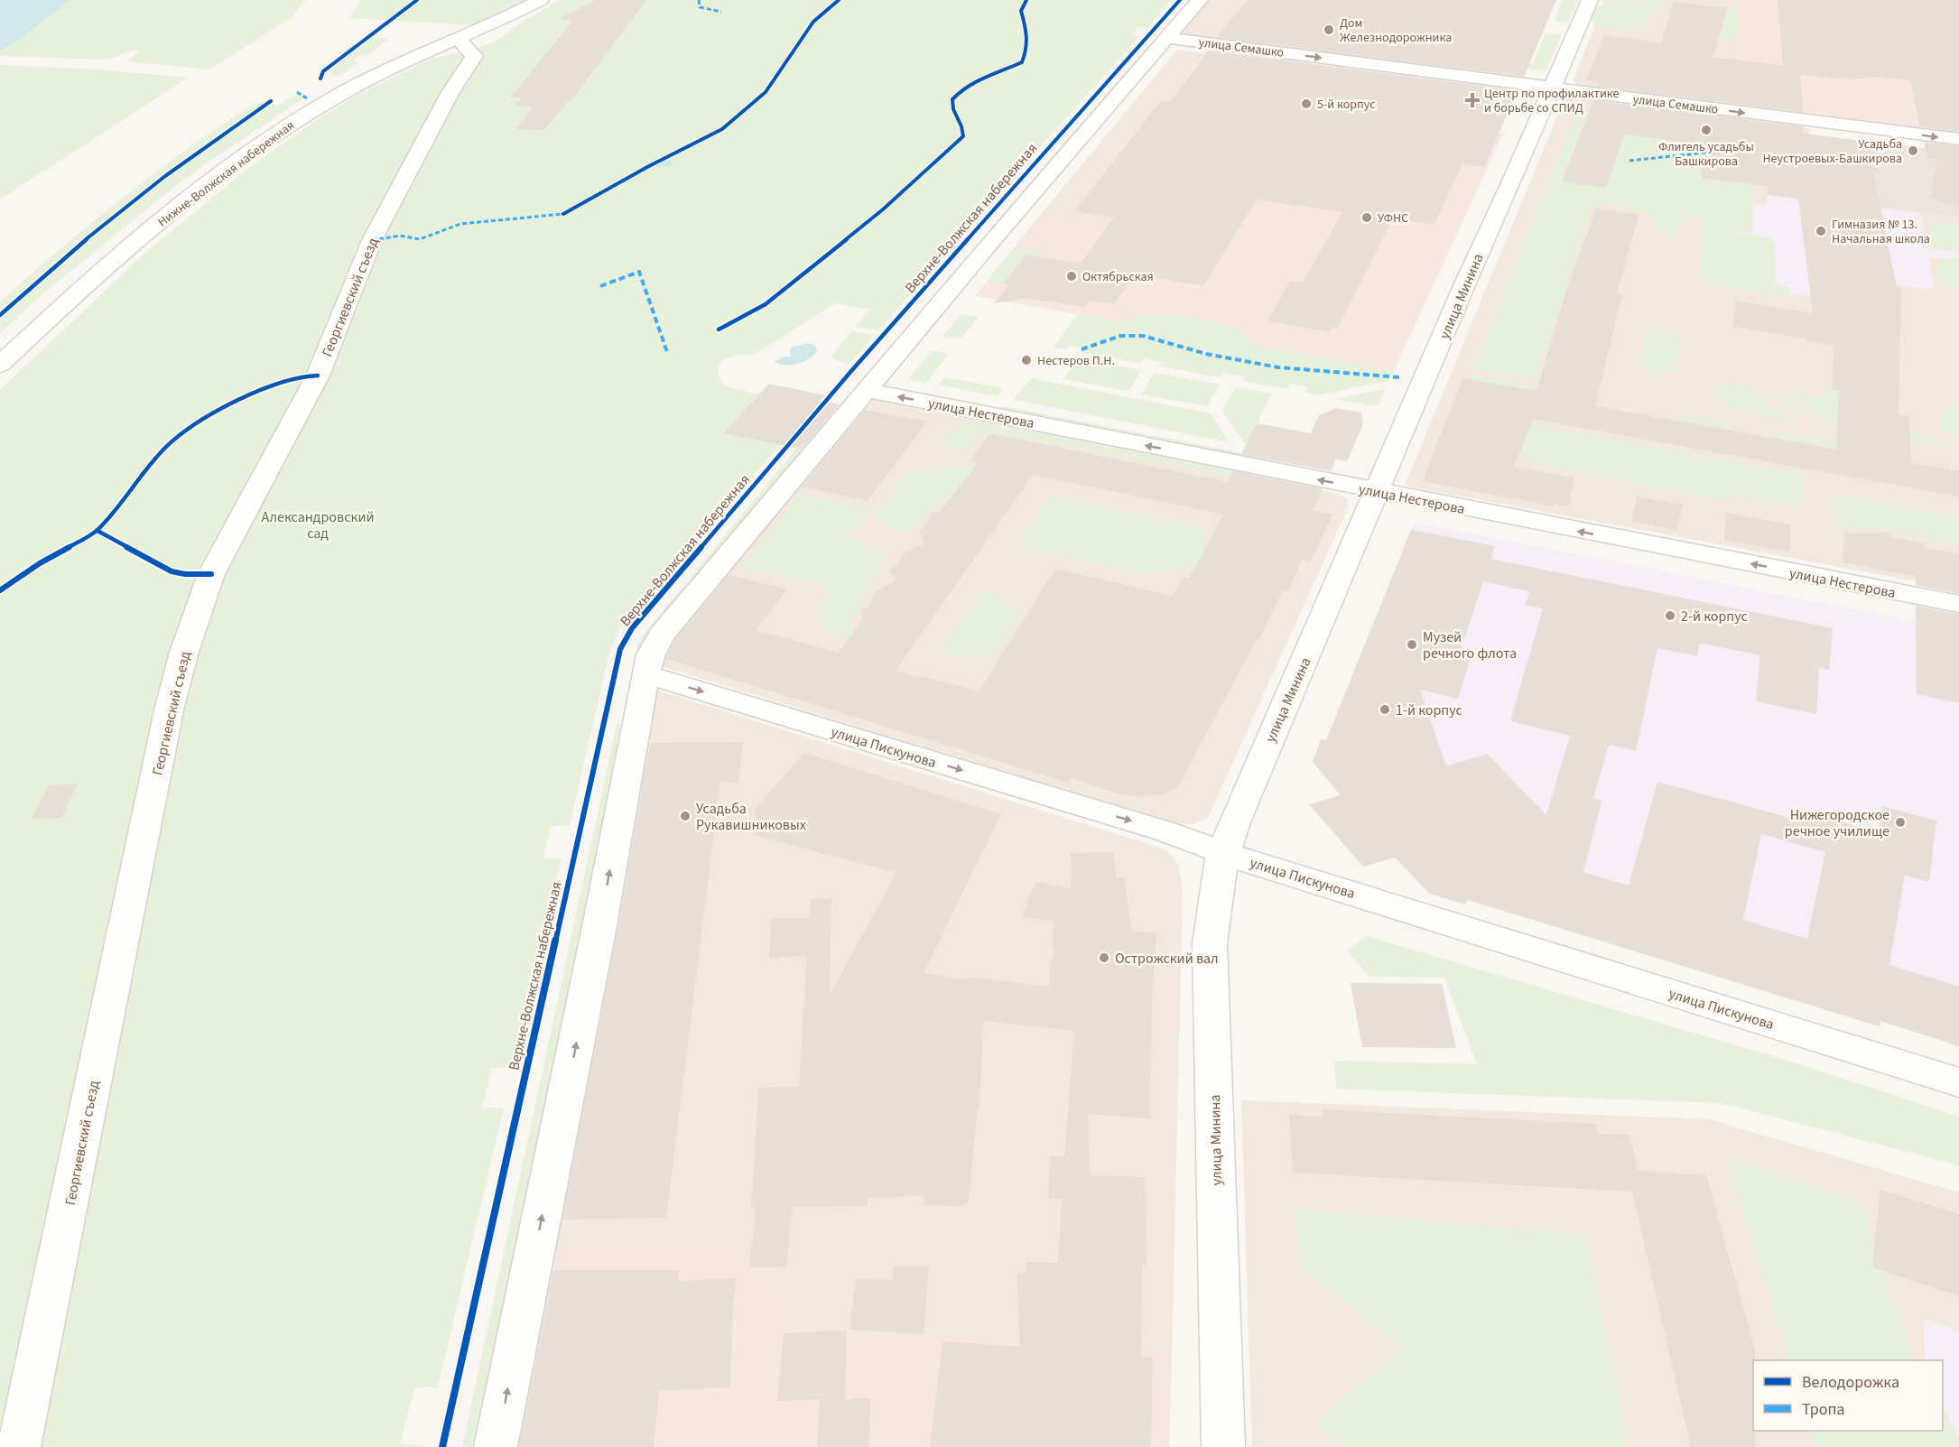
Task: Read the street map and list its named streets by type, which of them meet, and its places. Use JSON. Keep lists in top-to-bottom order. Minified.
{"streets":{"street":["улица Семашко","Нижне-Волжская набережная","Верхне-Волжская набережная","улица Минина","Георгиевский съезд","улица Нестерова","улица Пискунова"]},"crossings":[["улица Семашко","Верхне-Волжская набережная"],["улица Семашко","улица Минина"],["Нижне-Волжская набережная","Георгиевский съезд"],["Верхне-Волжская набережная","улица Нестерова"],["Верхне-Волжская набережная","улица Пискунова"],["улица Минина","улица Нестерова"],["улица Минина","улица Пискунова"]],"one_way":["улица Семашко","Верхне-Волжская набережная","улица Нестерова","улица Пискунова"],"parks":["Александровский сад"],"places":{"other":["Дом Железнодорожника","5-й корпус","Флигель усадьбы Башкирова","Усадьба Неустроевых-Башкирова","УФНС","Гимназия № 13. Начальная школа","Октябрьская","Нестеров П.Н.","2-й корпус","Музей речного флота","1-й корпус","Усадьба Рукавишниковых","Нижегородское речное училище","Острожский вал"],"health":["Центр по профилактике и борьбе со СПИД"]},"legend":["Велодорожка","Тропа"]}
